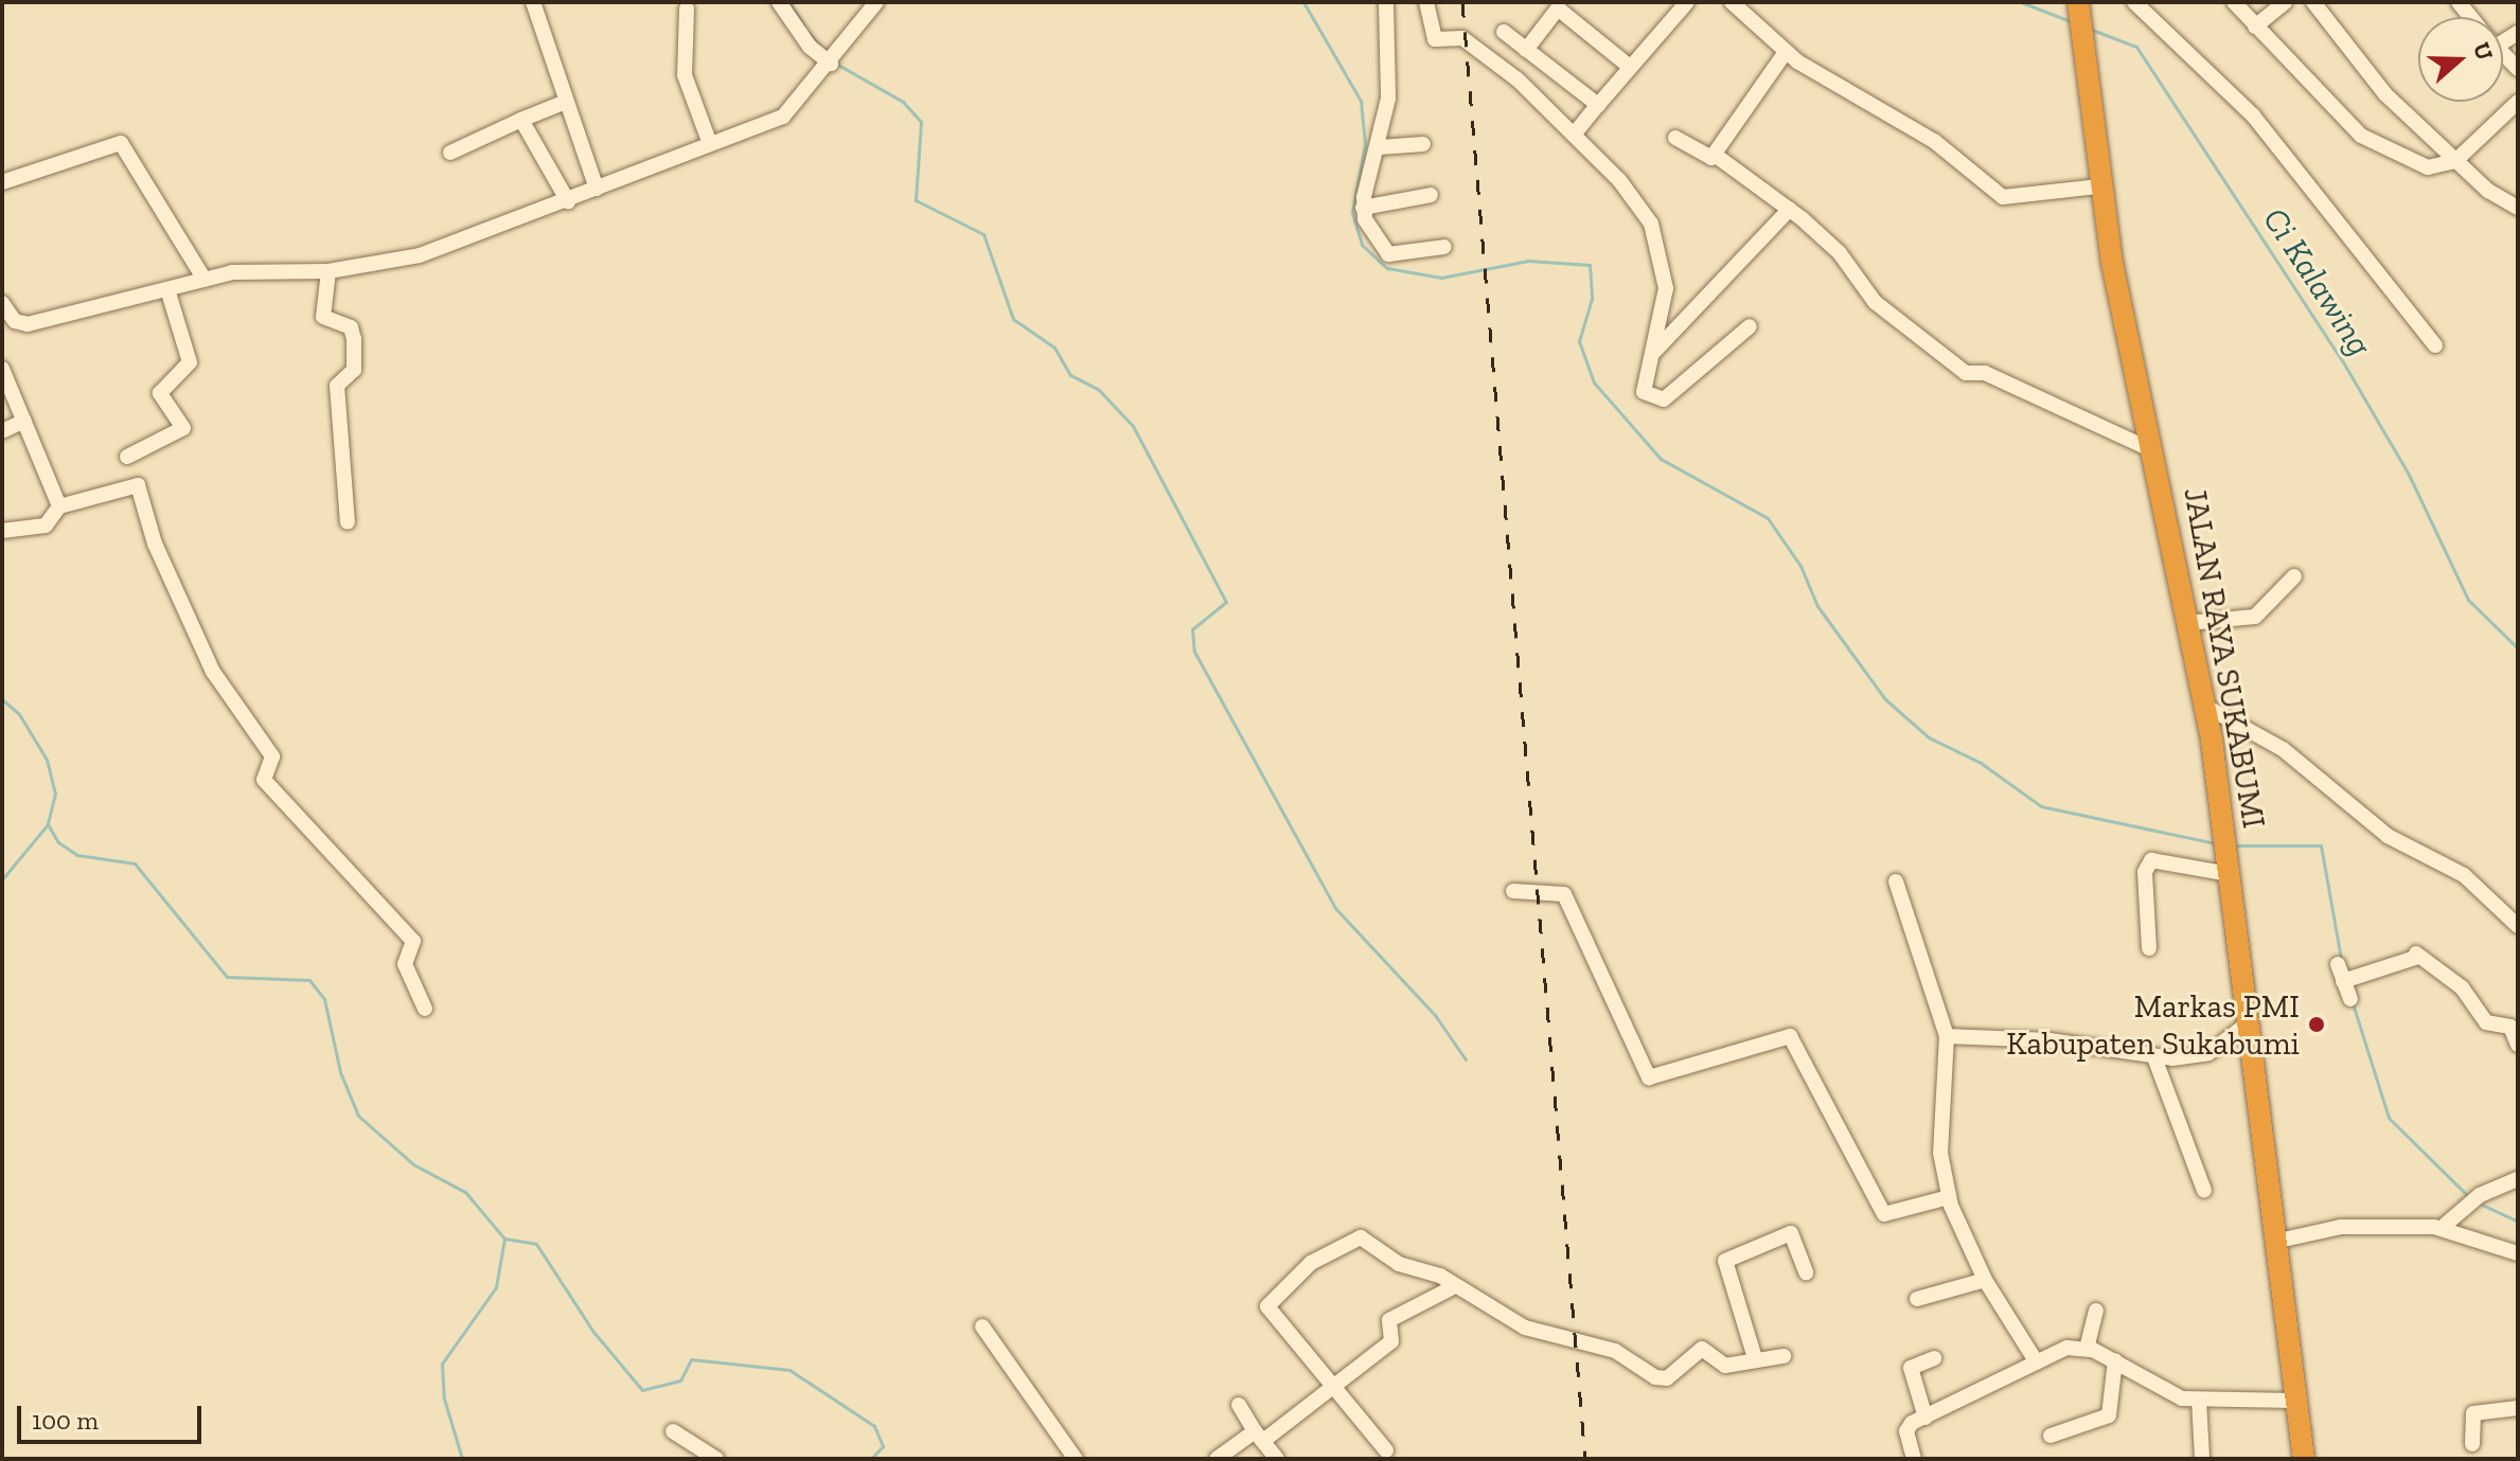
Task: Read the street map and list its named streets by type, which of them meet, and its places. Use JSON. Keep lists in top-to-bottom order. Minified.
{"streets":{"highway":["JALAN RAYA SUKABUMI"]},"water":["Ci Kalawing"],"places":["Markas PMI Kabupaten Sukabumi"],"scale_bar":"100 m","north":"right"}
